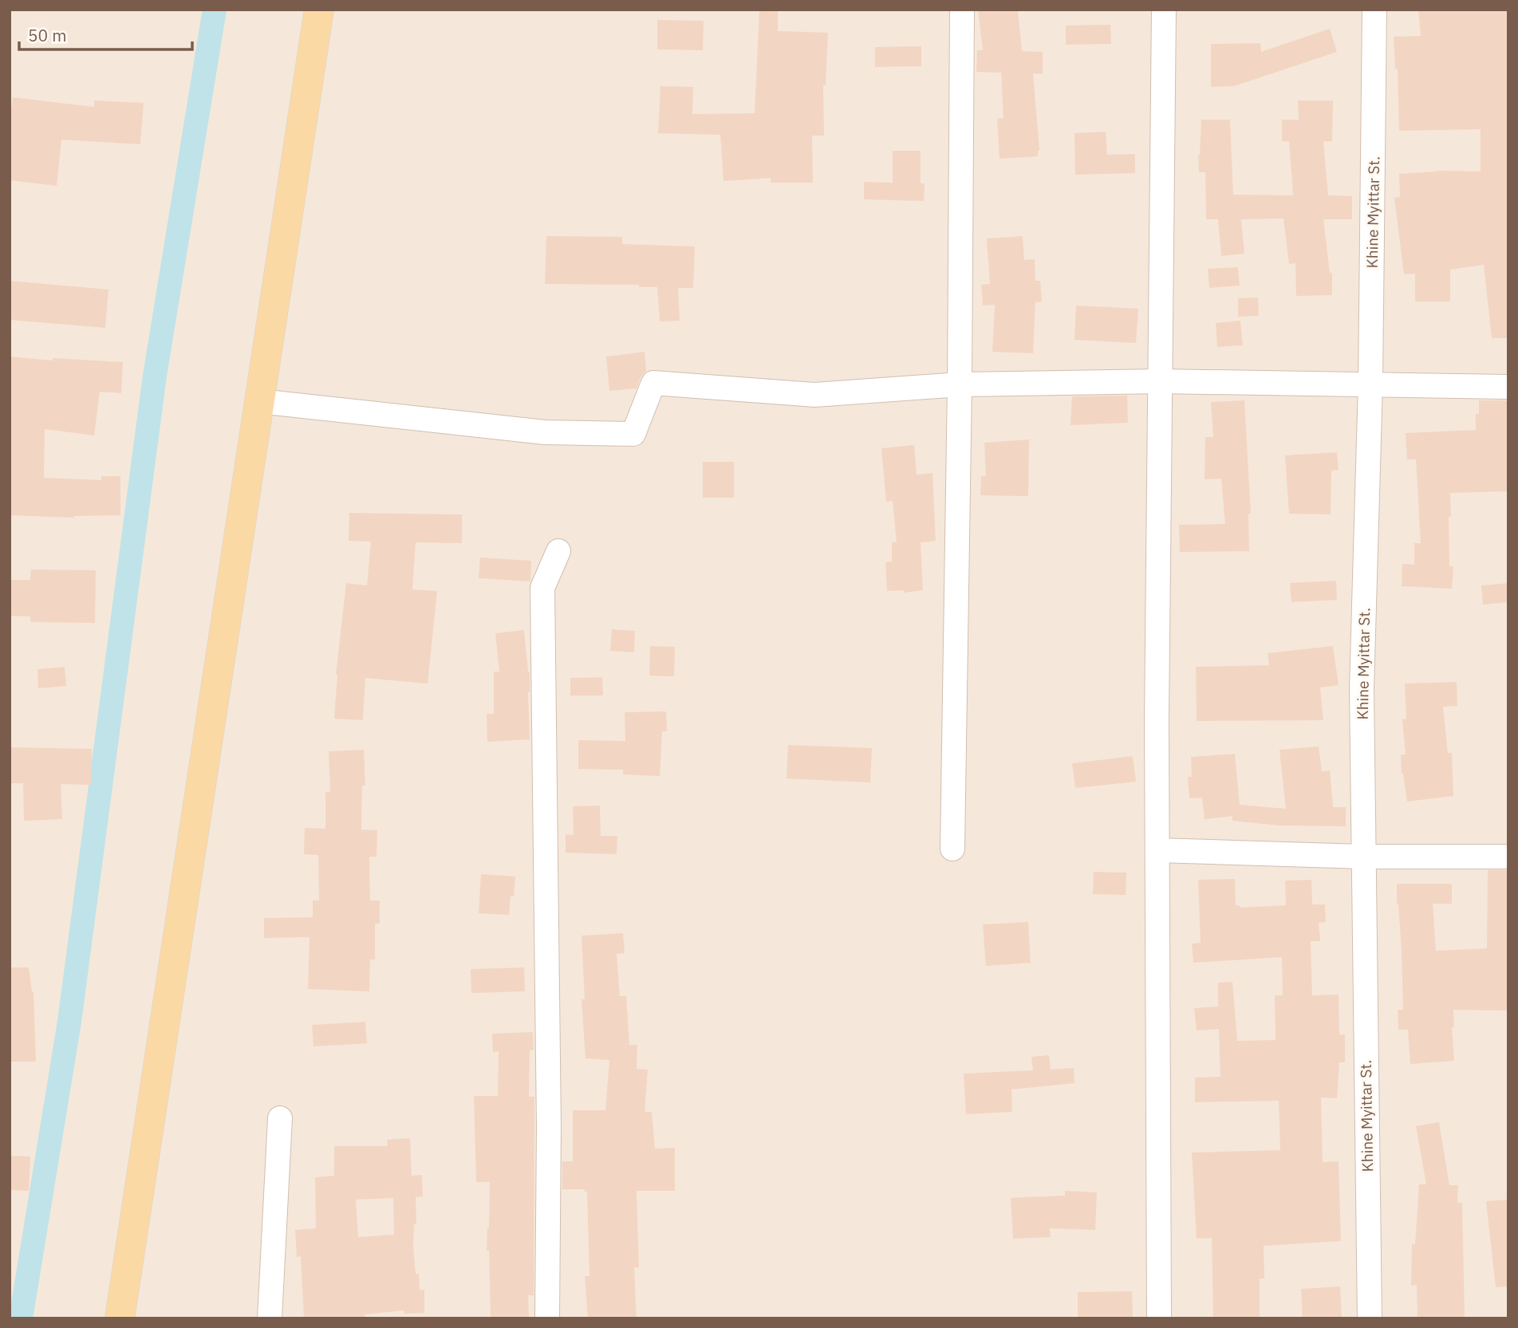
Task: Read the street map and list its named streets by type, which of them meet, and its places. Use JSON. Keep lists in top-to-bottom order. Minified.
{"streets":{"street":["Khine Myittar St."]},"scale_bar":"50 m"}
